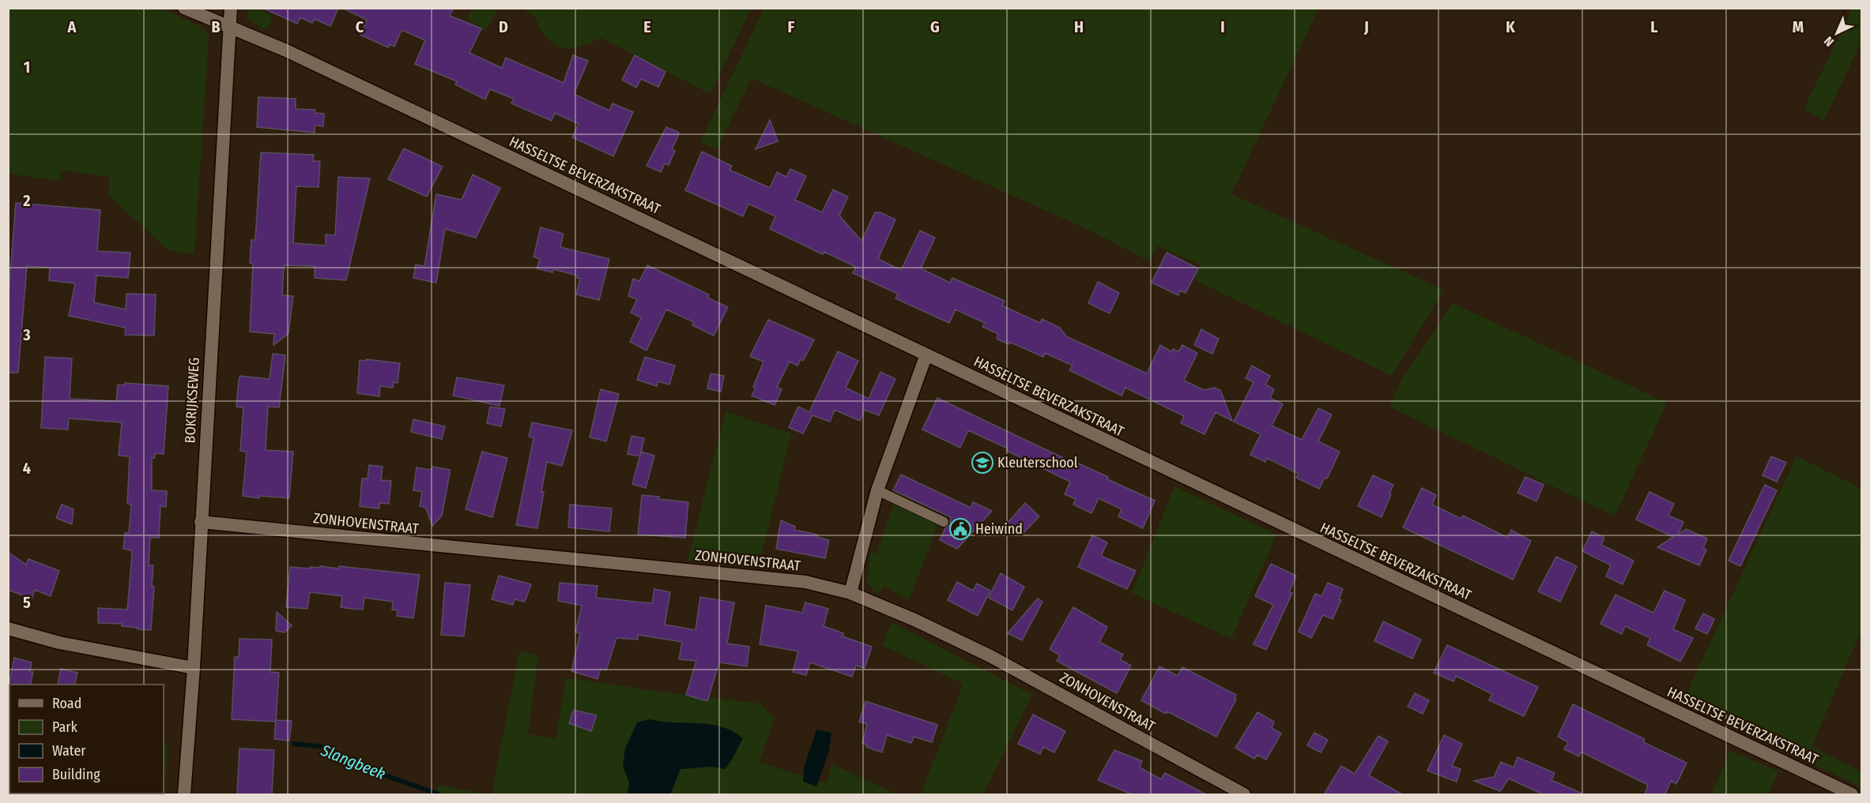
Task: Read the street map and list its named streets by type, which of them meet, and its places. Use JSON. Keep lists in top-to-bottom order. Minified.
{"streets":{"street":["HASSELTSE BEVERZAKSTRAAT","BOKRIJKSEWEG","ZONHOVENSTRAAT"]},"crossings":[["HASSELTSE BEVERZAKSTRAAT","BOKRIJKSEWEG"],["BOKRIJKSEWEG","ZONHOVENSTRAAT"]],"water":["Slangbeek"],"places":{"school or university":["Kleuterschool"],"public building":["Heiwind"]},"legend":["Road","Park","Water","Building"],"north":"bottom left","grid":{"columns":["A","B","C","D","E","F","G","H","I","J","K","L","M"],"rows":["1","2","3","4","5"]}}
